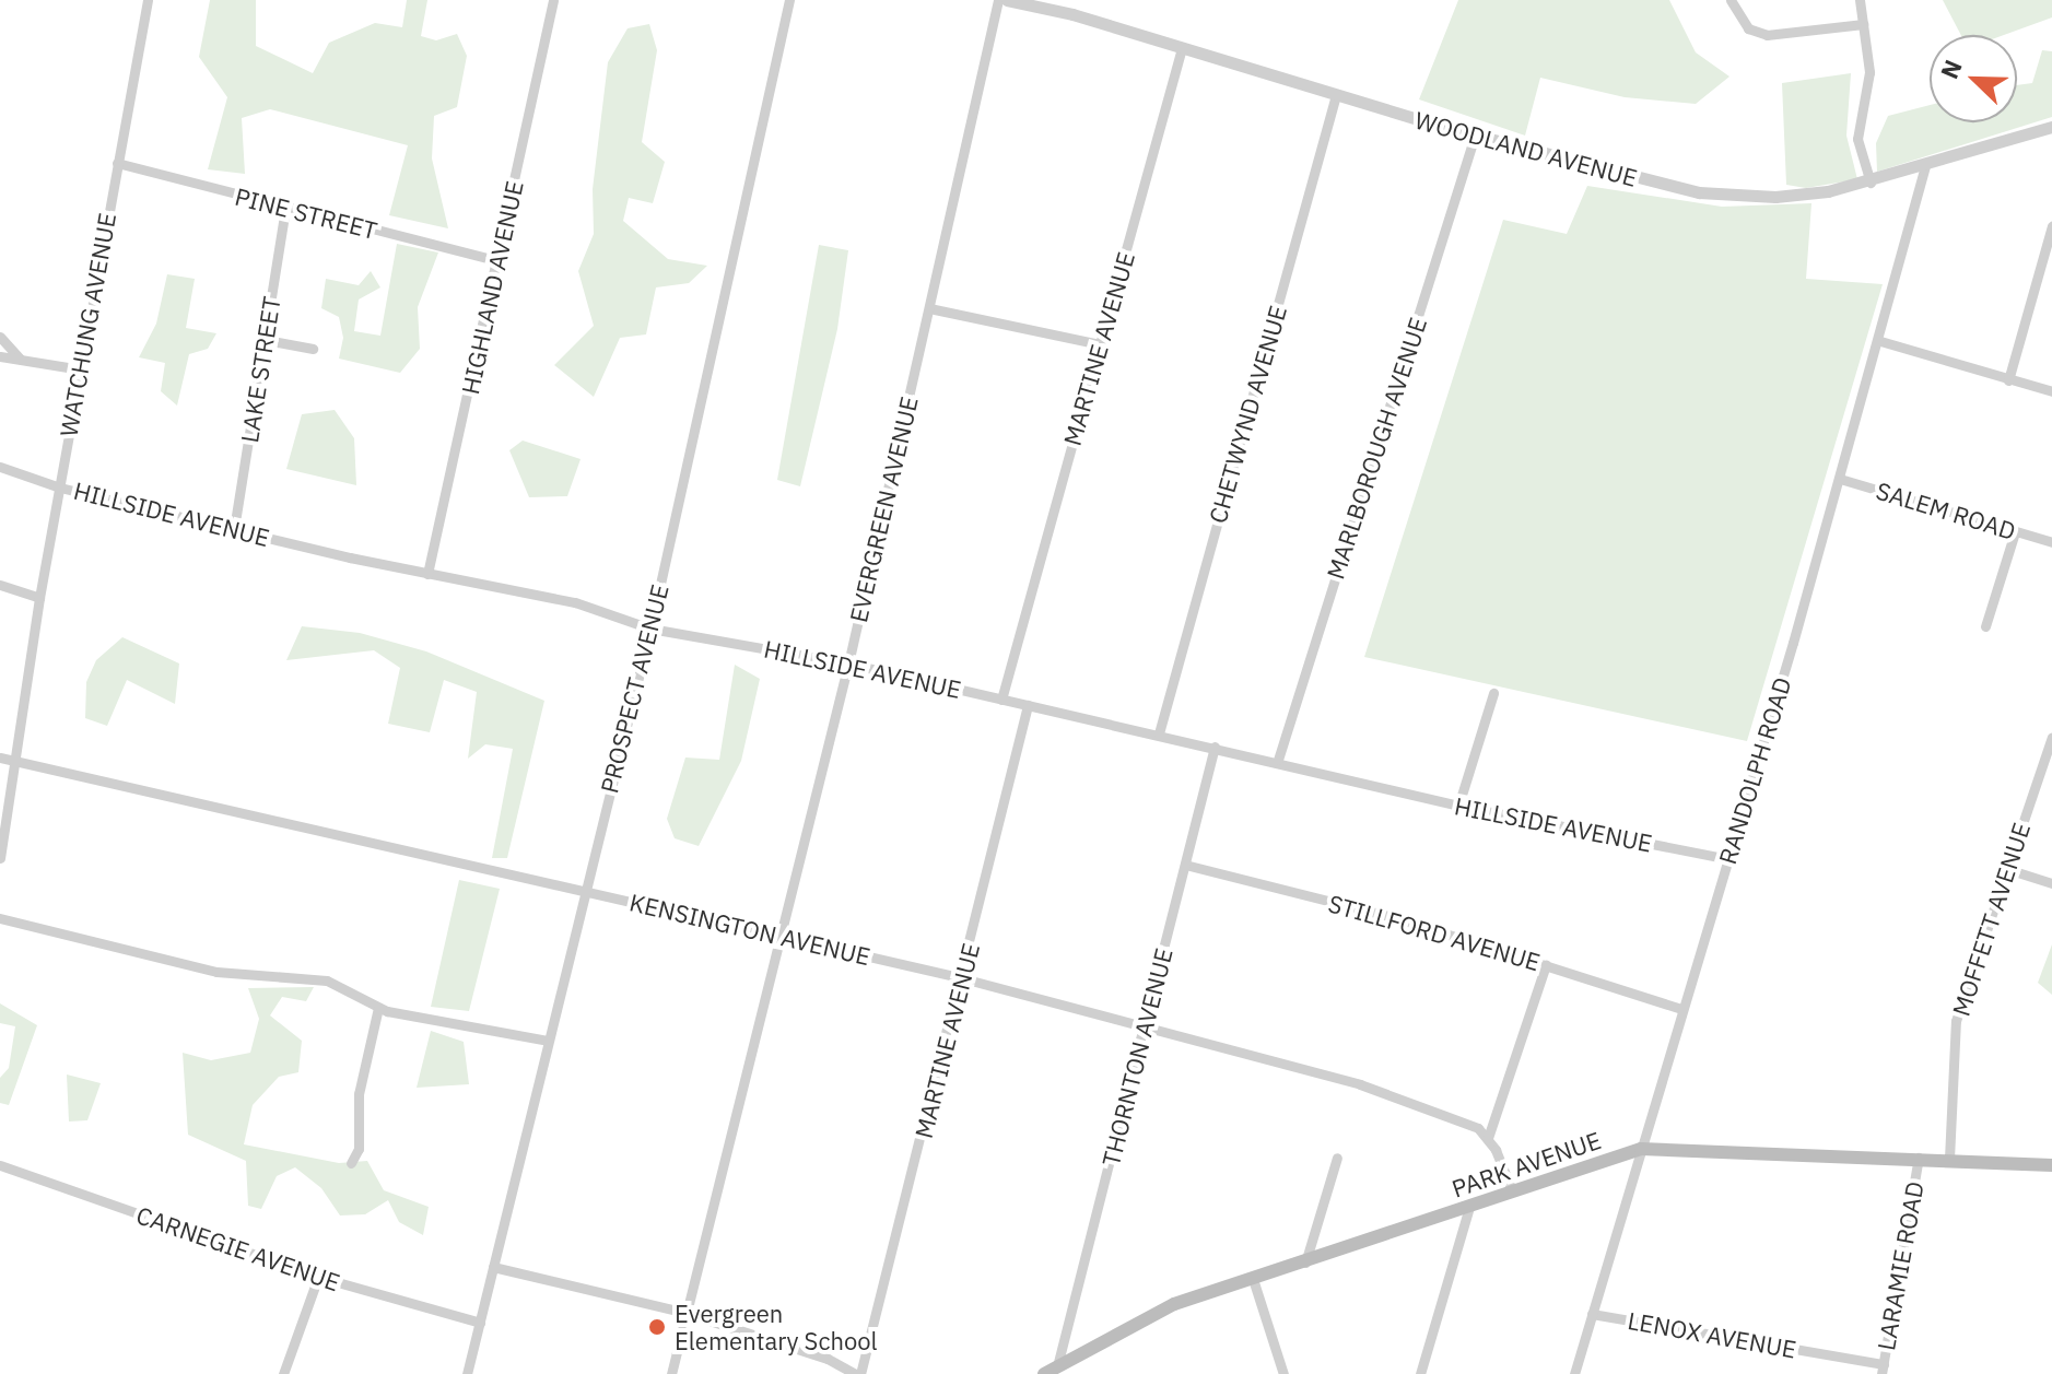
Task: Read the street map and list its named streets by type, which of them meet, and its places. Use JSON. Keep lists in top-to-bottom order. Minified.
{"streets":{"main road":["PARK AVENUE"],"street":["WOODLAND AVENUE","PINE STREET","HIGHLAND AVENUE","WATCHUNG AVENUE","MARTINE AVENUE","LAKE STREET","CHETWYND AVENUE","MARLBOROUGH AVENUE","EVERGREEN AVENUE","SALEM ROAD","HILLSIDE AVENUE","PROSPECT AVENUE","RANDOLPH ROAD","MOFFETT AVENUE","KENSINGTON AVENUE","STILLFORD AVENUE","THORNTON AVENUE","CARNEGIE AVENUE","LARAMIE ROAD","LENOX AVENUE"]},"crossings":[["WOODLAND AVENUE","MARTINE AVENUE"],["WOODLAND AVENUE","CHETWYND AVENUE"],["WOODLAND AVENUE","MARLBOROUGH AVENUE"],["WOODLAND AVENUE","RANDOLPH ROAD"],["PINE STREET","HIGHLAND AVENUE"],["PINE STREET","WATCHUNG AVENUE"],["PINE STREET","LAKE STREET"],["HIGHLAND AVENUE","HILLSIDE AVENUE"],["WATCHUNG AVENUE","HILLSIDE AVENUE"],["WATCHUNG AVENUE","KENSINGTON AVENUE"],["MARTINE AVENUE","HILLSIDE AVENUE"],["MARTINE AVENUE","KENSINGTON AVENUE"],["LAKE STREET","HILLSIDE AVENUE"],["CHETWYND AVENUE","HILLSIDE AVENUE"],["MARLBOROUGH AVENUE","HILLSIDE AVENUE"],["EVERGREEN AVENUE","HILLSIDE AVENUE"],["EVERGREEN AVENUE","KENSINGTON AVENUE"],["SALEM ROAD","RANDOLPH ROAD"],["HILLSIDE AVENUE","PROSPECT AVENUE"],["HILLSIDE AVENUE","RANDOLPH ROAD"],["HILLSIDE AVENUE","THORNTON AVENUE"],["PROSPECT AVENUE","KENSINGTON AVENUE"],["PROSPECT AVENUE","CARNEGIE AVENUE"],["RANDOLPH ROAD","STILLFORD AVENUE"],["RANDOLPH ROAD","PARK AVENUE"],["RANDOLPH ROAD","LENOX AVENUE"],["MOFFETT AVENUE","PARK AVENUE"],["KENSINGTON AVENUE","THORNTON AVENUE"],["STILLFORD AVENUE","THORNTON AVENUE"],["THORNTON AVENUE","PARK AVENUE"],["PARK AVENUE","LARAMIE ROAD"],["LARAMIE ROAD","LENOX AVENUE"]],"places":["Evergreen Elementary School"],"north":"top left"}
